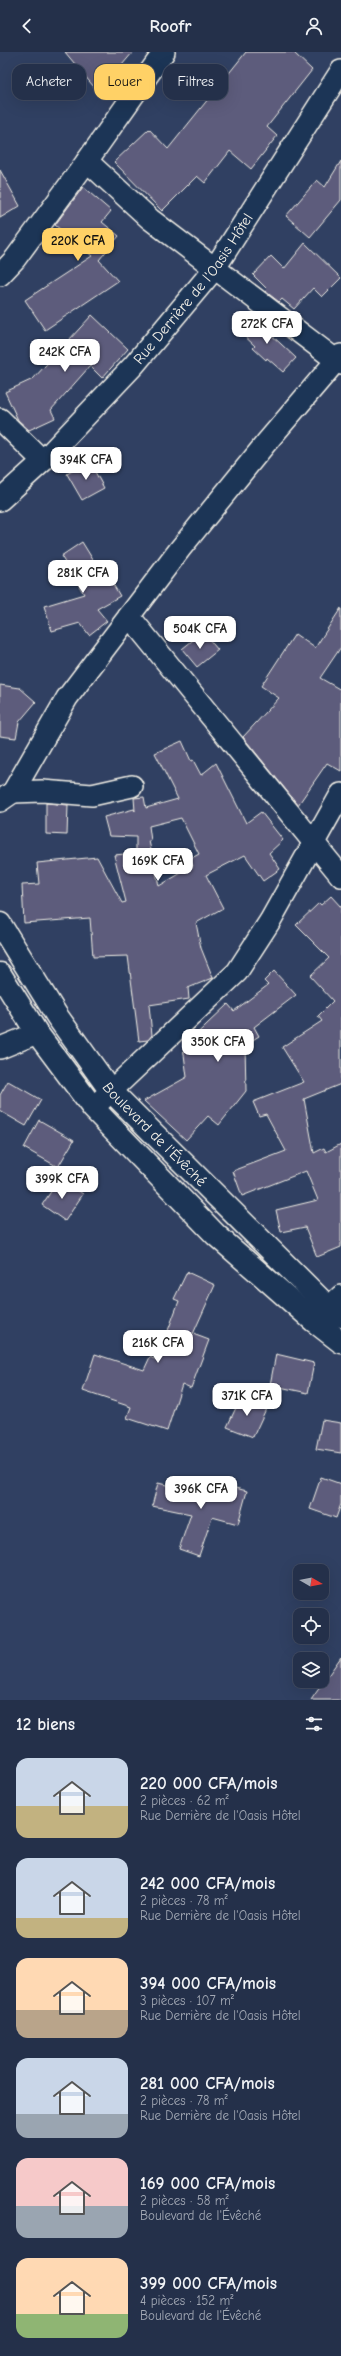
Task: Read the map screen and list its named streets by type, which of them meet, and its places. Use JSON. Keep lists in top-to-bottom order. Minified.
{"streets":{"main road":["Boulevard de l'Évêché"],"street":["Rue Derrière de l'Oasis Hôtel"]},"north":"right","page":{"header":"Roofr","chip":["Acheter","Louer","Filtres"],"price":["220K CFA","272K CFA","242K CFA","394K CFA","281K CFA","504K CFA","169K CFA","350K CFA","399K CFA","216K CFA","371K CFA","396K CFA"],"heading":"12 biens","list":[{"name":"220 000 CFA/mois","note":"2 pièces · 62 m² · Rue Derrière de l'Oasis Hôtel"},{"name":"242 000 CFA/mois","note":"2 pièces · 78 m² · Rue Derrière de l'Oasis Hôtel"},{"name":"394 000 CFA/mois","note":"3 pièces · 107 m² · Rue Derrière de l'Oasis Hôtel"},{"name":"281 000 CFA/mois","note":"2 pièces · 78 m² · Rue Derrière de l'Oasis Hôtel"},{"name":"169 000 CFA/mois","note":"2 pièces · 58 m² · Boulevard de l'Évêché"},{"name":"399 000 CFA/mois","note":"4 pièces · 152 m² · Boulevard de l'Évêché"}]}}
